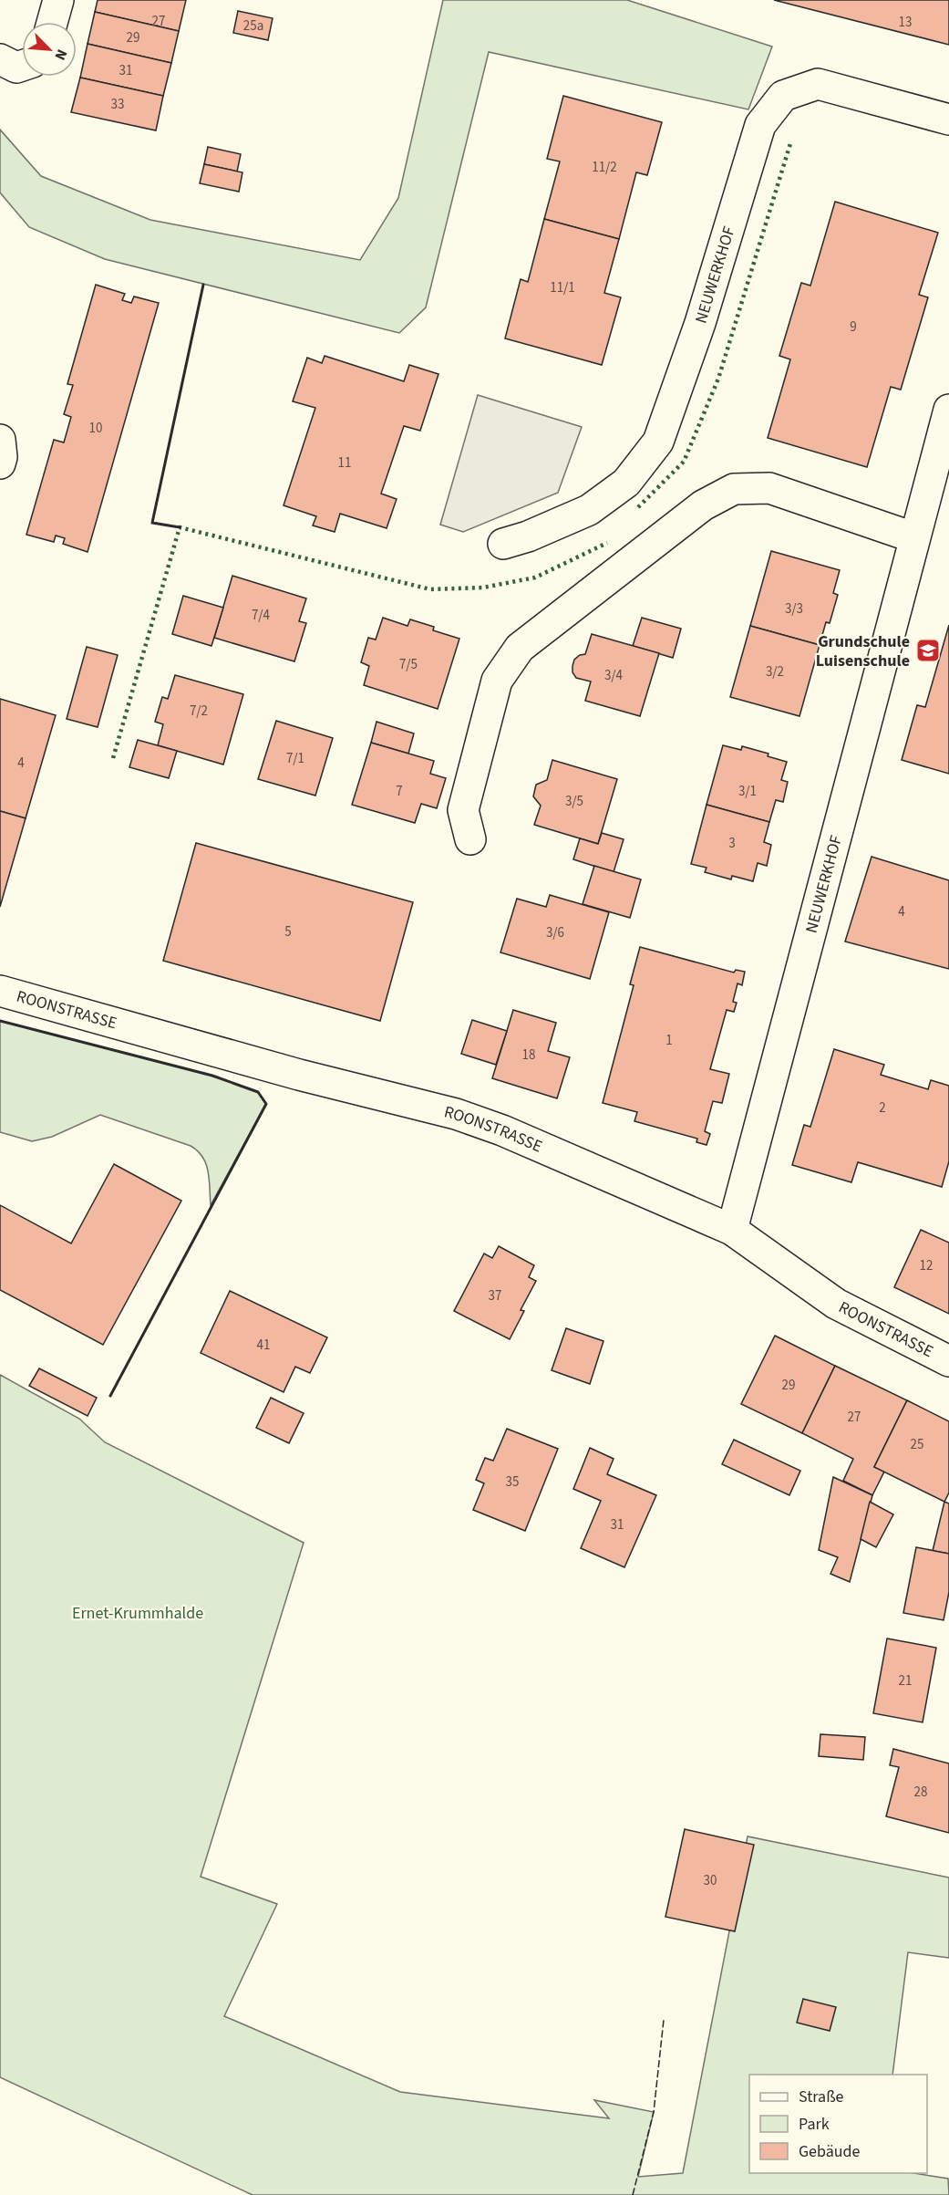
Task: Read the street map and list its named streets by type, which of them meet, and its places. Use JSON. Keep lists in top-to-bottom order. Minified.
{"streets":{"street":["NEUWERKHOF","ROONSTRASSE"]},"crossings":[["NEUWERKHOF","ROONSTRASSE"]],"parks":["Ernet-Krummhalde"],"places":{"school or university":["Grundschule Luisenschule"]},"house_numbers":["27","13","25a","29","31","33","11/2","11/1","9","10","11","3/3","7/4","7/5","3/2","3/4","7/2","7/1","4","7","3/1","3/5","3","4","5","3/6","1","18","2","12","37","41","29","27","25","35","31","21","28","30"],"legend":["Straße","Park","Gebäude"],"north":"bottom right"}
